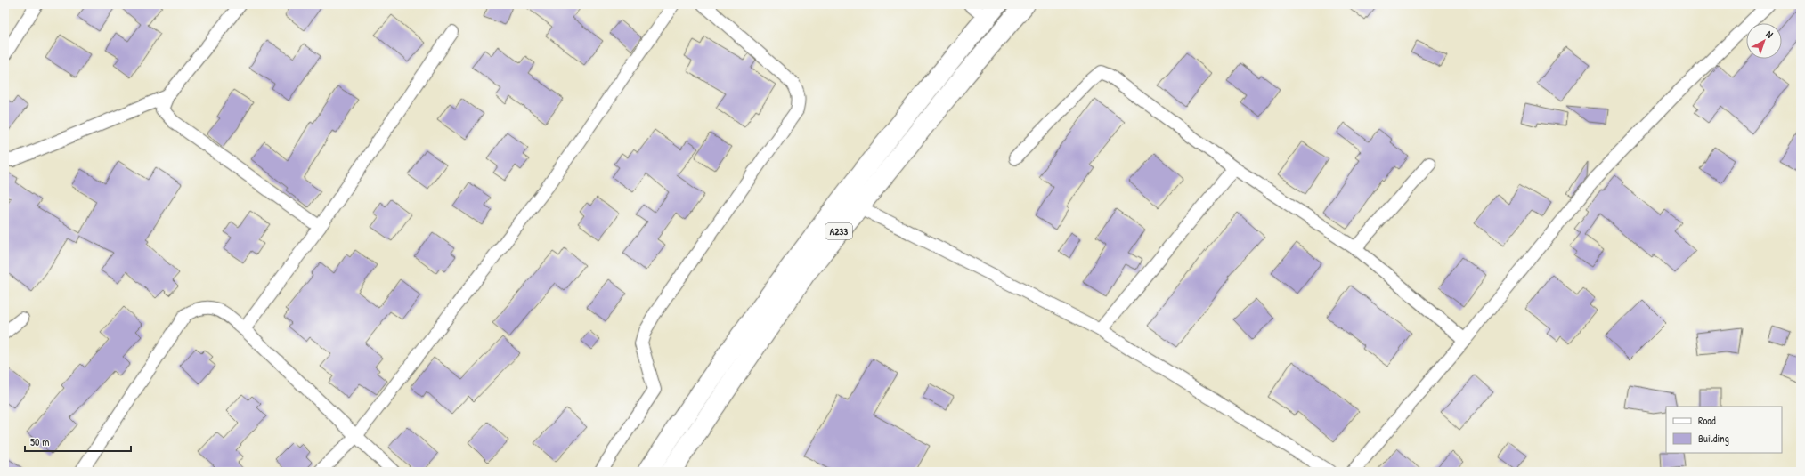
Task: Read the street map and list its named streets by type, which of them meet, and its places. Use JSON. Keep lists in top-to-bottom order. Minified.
{"streets":{"highway":["A233"]},"legend":["Road","Building"],"scale_bar":"50 m","north":"top right"}
